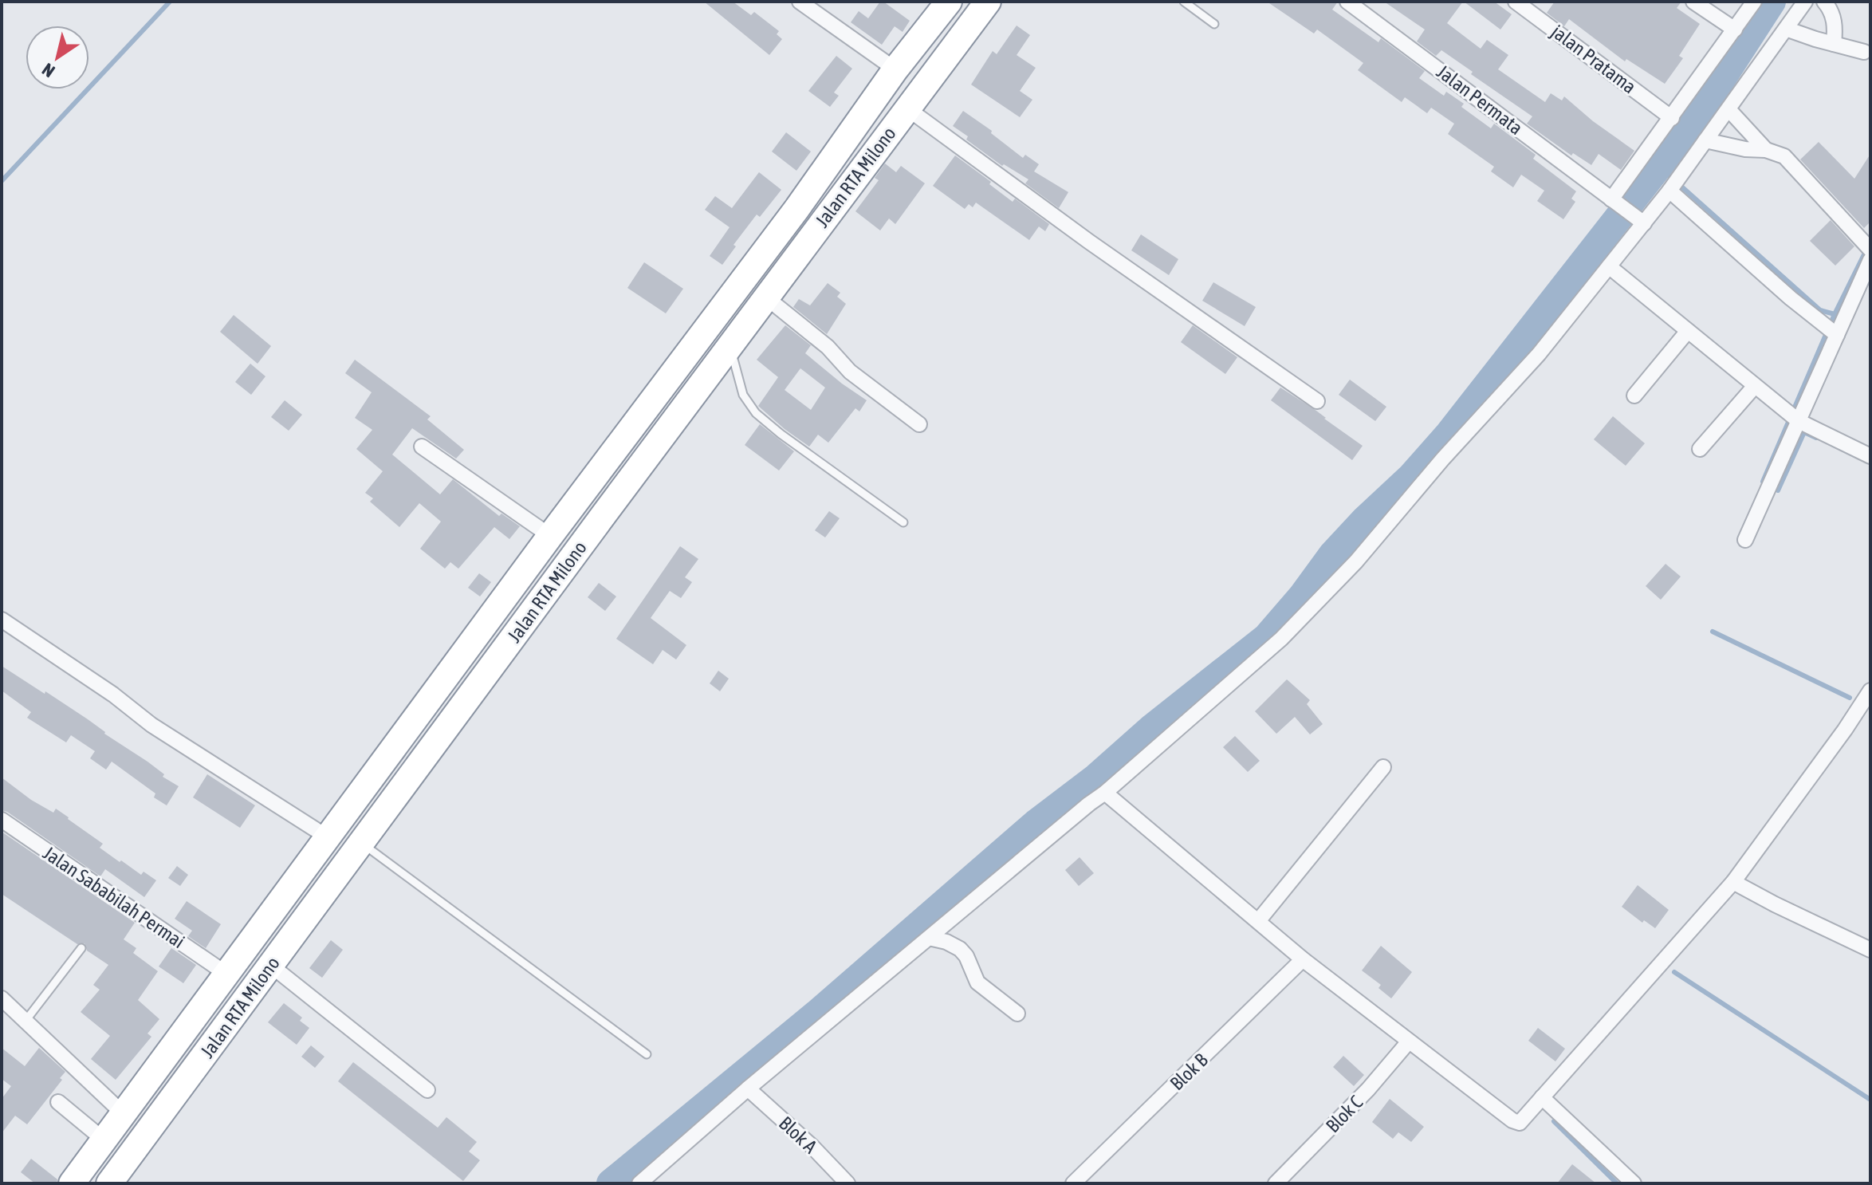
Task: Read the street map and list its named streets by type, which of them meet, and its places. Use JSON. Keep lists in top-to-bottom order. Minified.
{"streets":{"highway":["Jalan RTA Milono"],"street":["jalan Pratama","Jalan Permata","Jalan Sababilah Permai","Blok B","Blok C","Blok A"]},"crossings":[["Jalan RTA Milono","Jalan Sababilah Permai"]],"north":"bottom left"}
